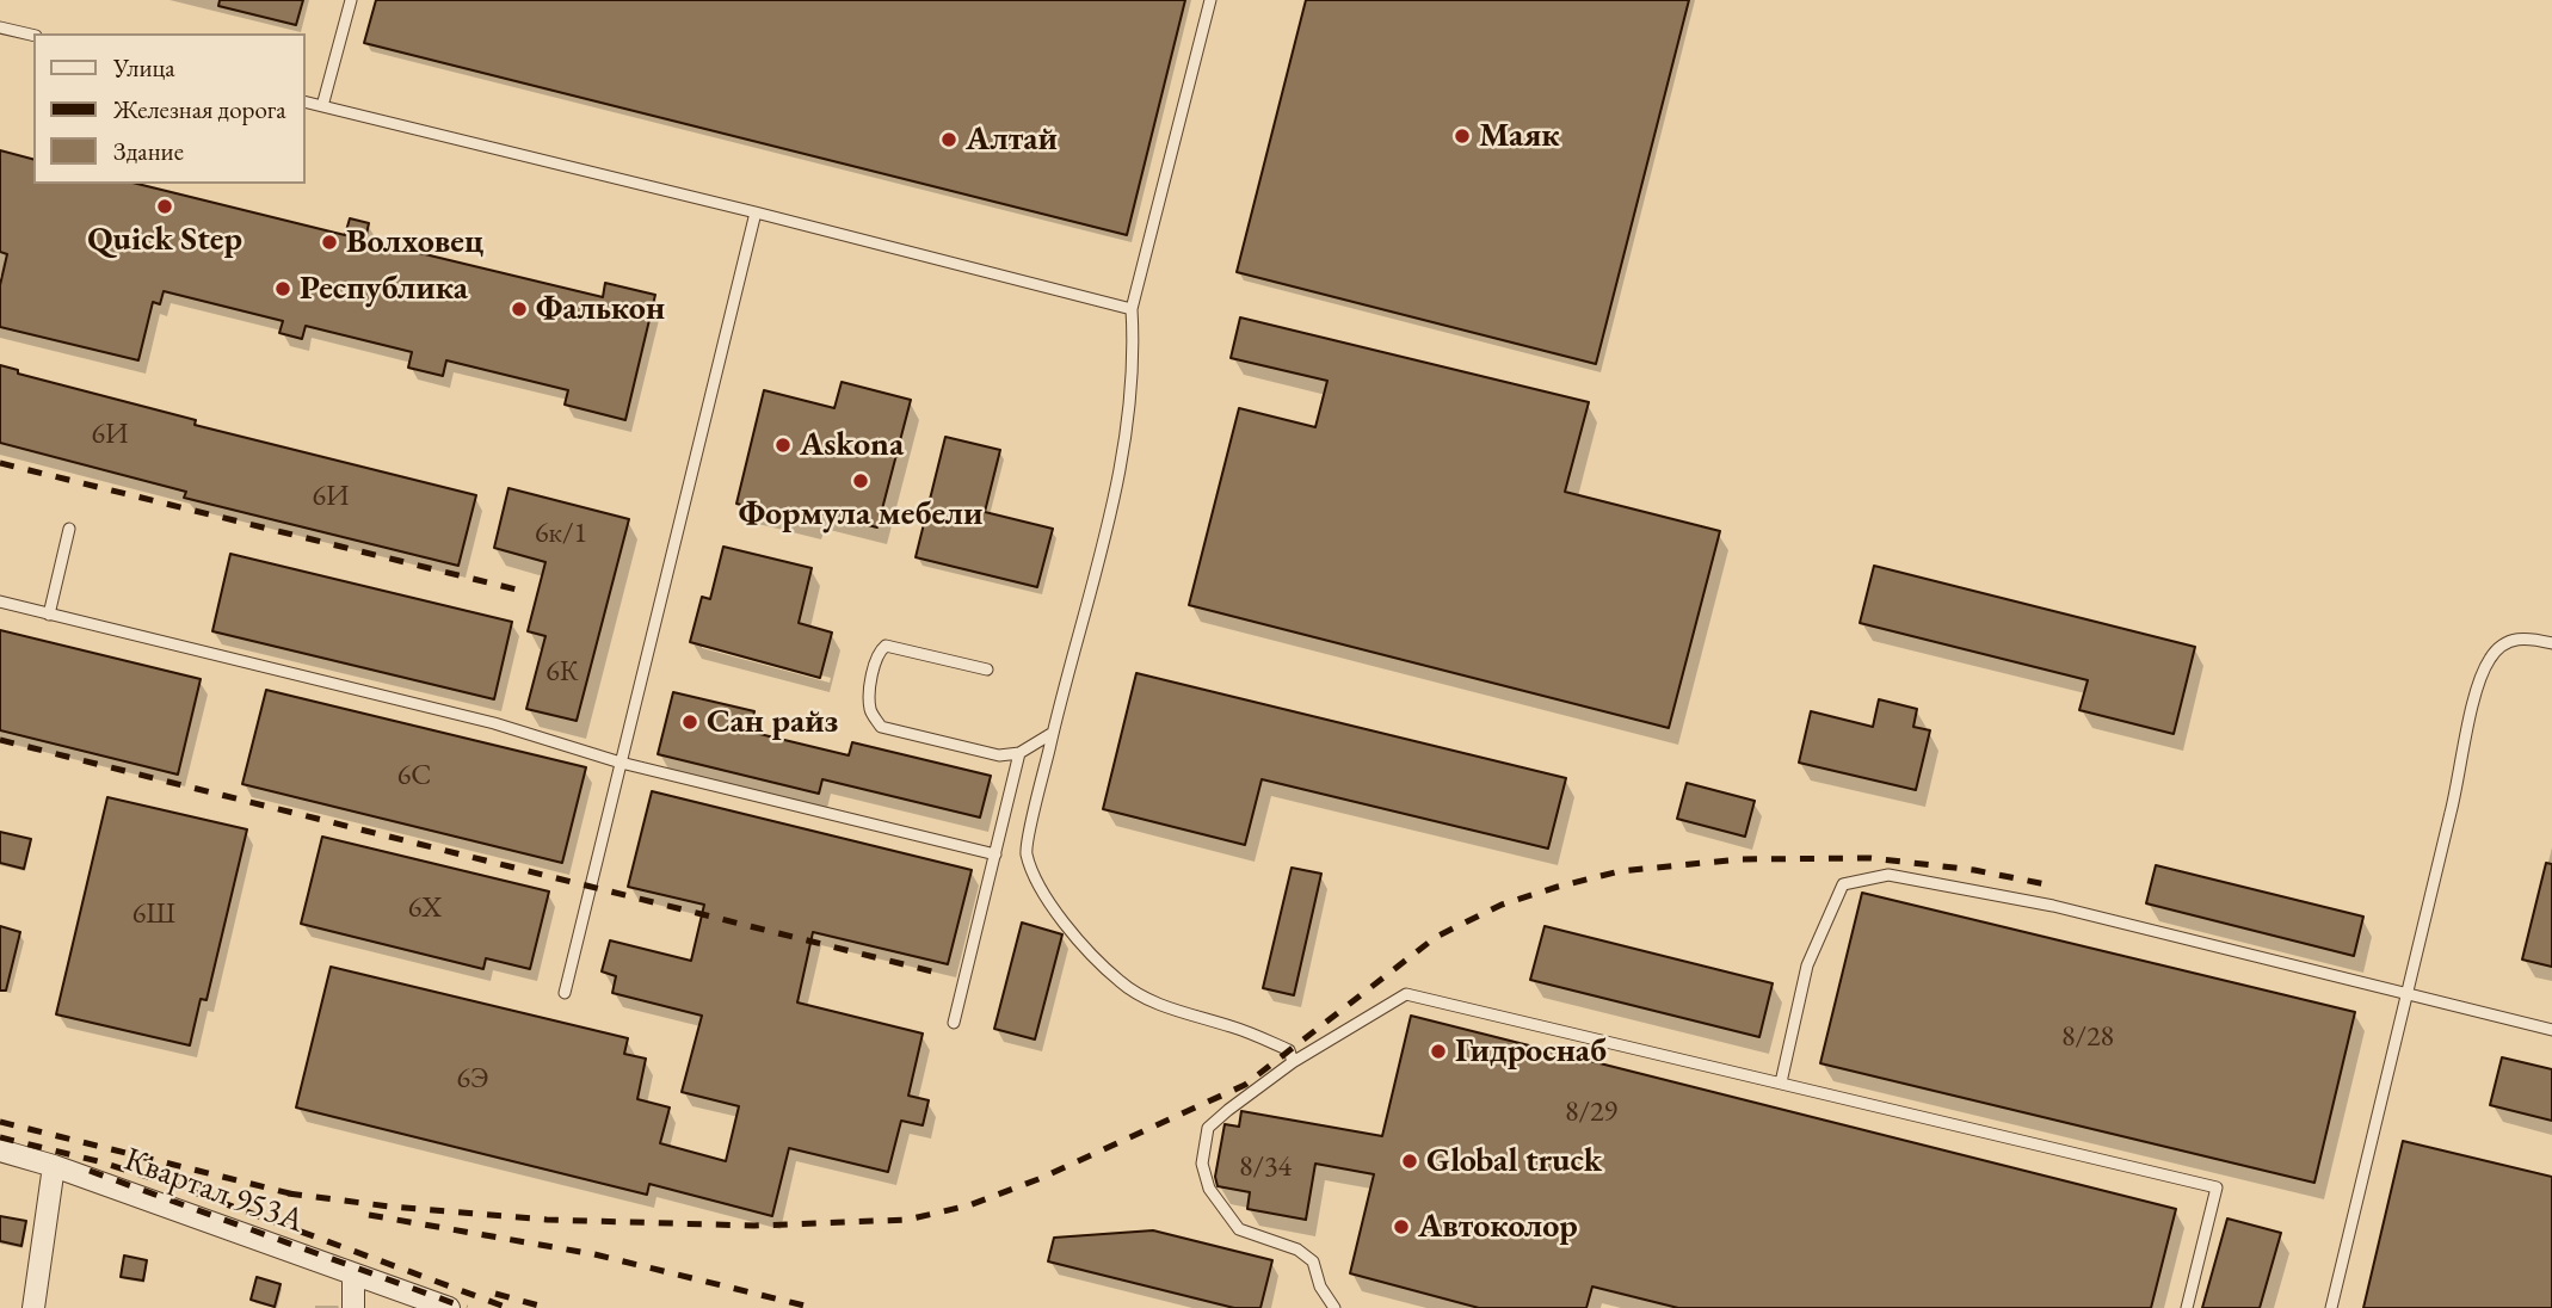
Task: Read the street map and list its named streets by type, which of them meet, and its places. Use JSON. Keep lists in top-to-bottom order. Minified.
{"streets":{"street":["Квартал 953А"]},"places":["Маяк","Алтай","Quick Step","Волховец","Республика","Фалькон","Askona","Формула мебели","Сан райз","Гидроснаб","Global truck","Автоколор"],"house_numbers":["6И","6И","6к/1","6К","6С","6Х","6Ш","8/28","6Э","8/29","8/34"],"legend":["Улица","Железная дорога","Здание"]}
